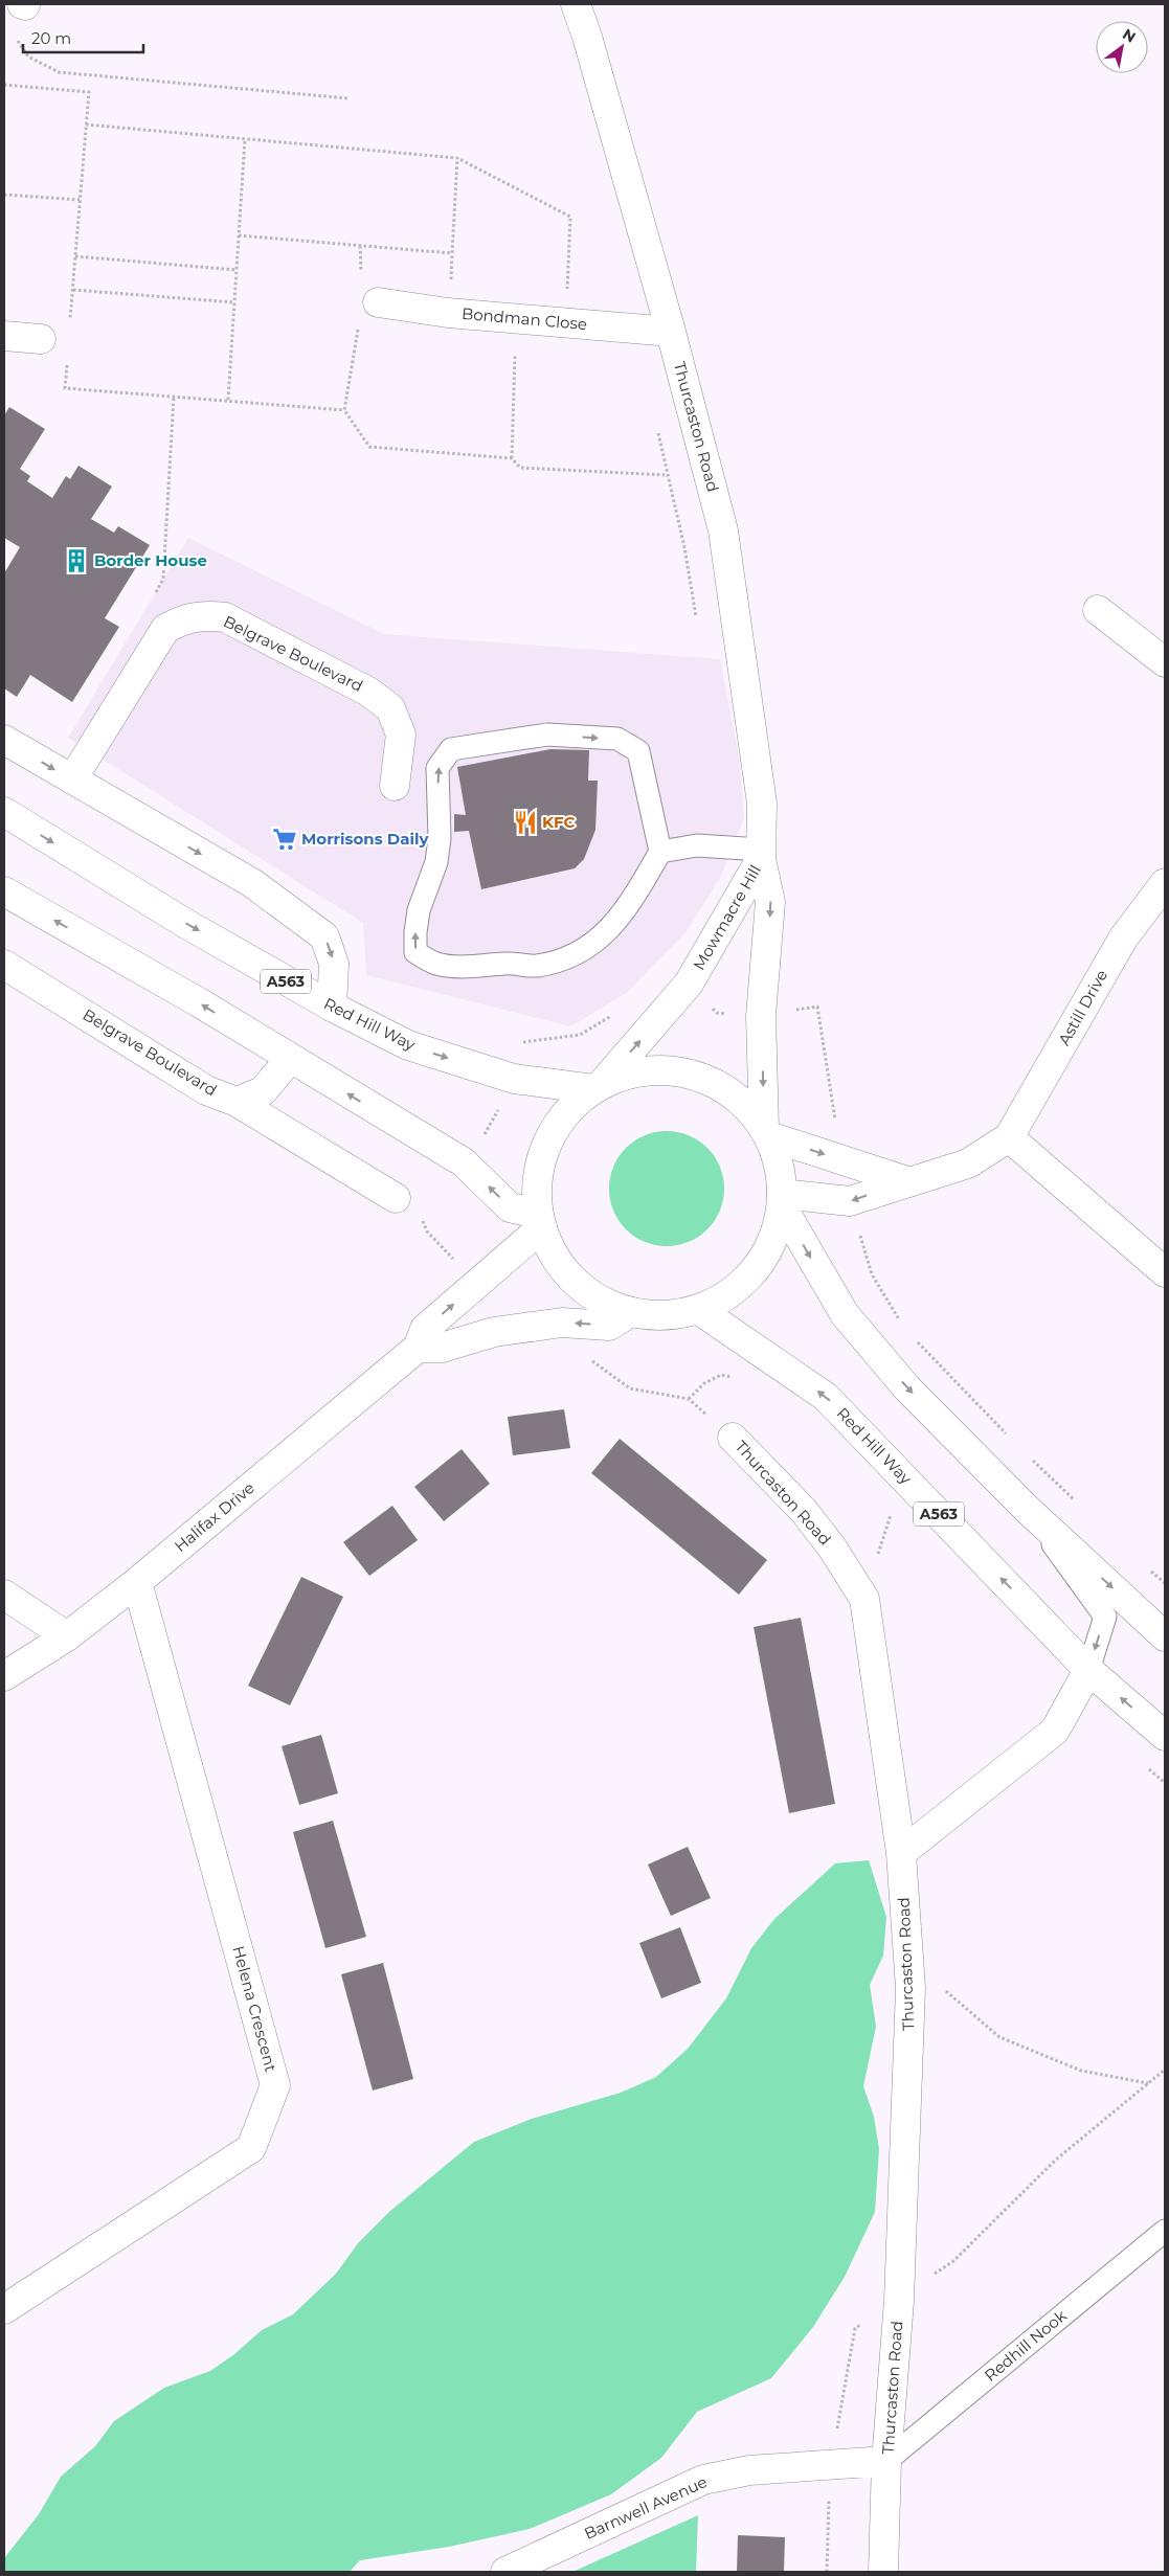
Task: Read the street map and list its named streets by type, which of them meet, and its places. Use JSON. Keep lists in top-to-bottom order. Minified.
{"streets":{"main road":["Bondman Close","Thurcaston Road","Belgrave Boulevard","Mowmacre Hill","A563","Astill Drive","Red Hill Way","Halifax Drive","Helena Crescent","Barnwell Avenue"],"lane":["Redhill Nook"]},"crossings":[["Bondman Close","Thurcaston Road"],["Thurcaston Road","Mowmacre Hill"],["Thurcaston Road","Redhill Nook"],["Thurcaston Road","Barnwell Avenue"],["Mowmacre Hill","Red Hill Way"],["Mowmacre Hill","Halifax Drive"],["Halifax Drive","Helena Crescent"],["Redhill Nook","Barnwell Avenue"]],"places":{"building":["Border House"],"restaurant":["KFC"],"supermarket":["Morrisons Daily"]},"scale_bar":"20 m","north":"top right"}
